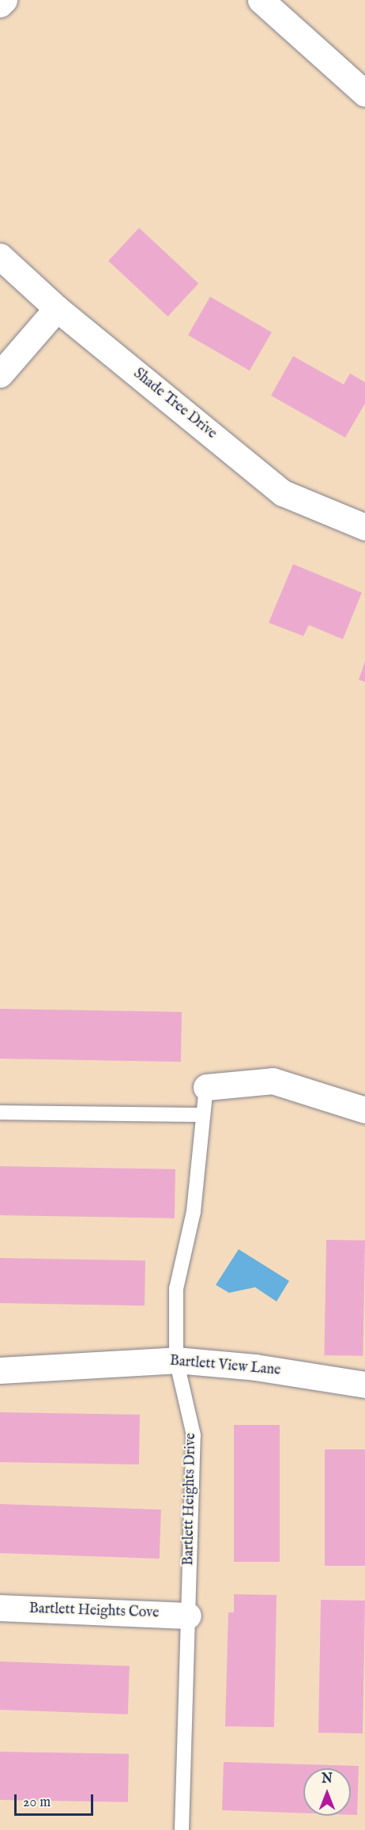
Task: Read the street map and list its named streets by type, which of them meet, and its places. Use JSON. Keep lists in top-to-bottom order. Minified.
{"streets":{"street":["Shade Tree Drive","Bartlett View Lane","Bartlett Heights Cove"],"lane":["Bartlett Heights Drive"]},"crossings":[["Bartlett View Lane","Bartlett Heights Drive"],["Bartlett Heights Drive","Bartlett Heights Cove"]],"scale_bar":"20 m","north":"top"}
